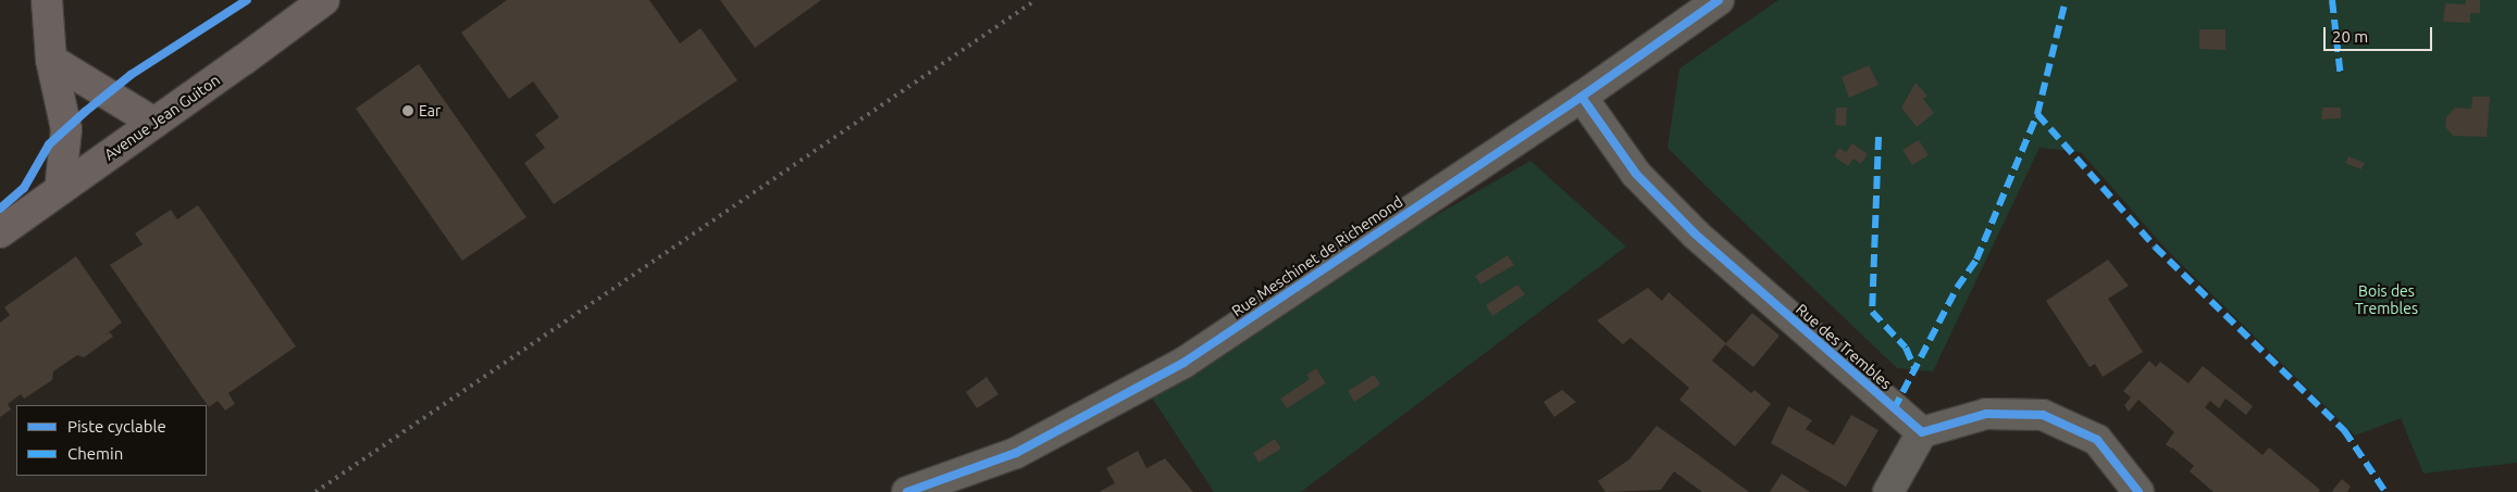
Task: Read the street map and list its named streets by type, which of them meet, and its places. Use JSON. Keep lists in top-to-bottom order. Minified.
{"streets":{"main road":["Avenue Jean Guiton"],"street":["Rue Meschinet de Richemond","Rue des Trembles"]},"crossings":[["Rue Meschinet de Richemond","Rue des Trembles"]],"parks":["Bois des Trembles"],"places":["Ear"],"legend":["Piste cyclable","Chemin"],"scale_bar":"20 m"}
